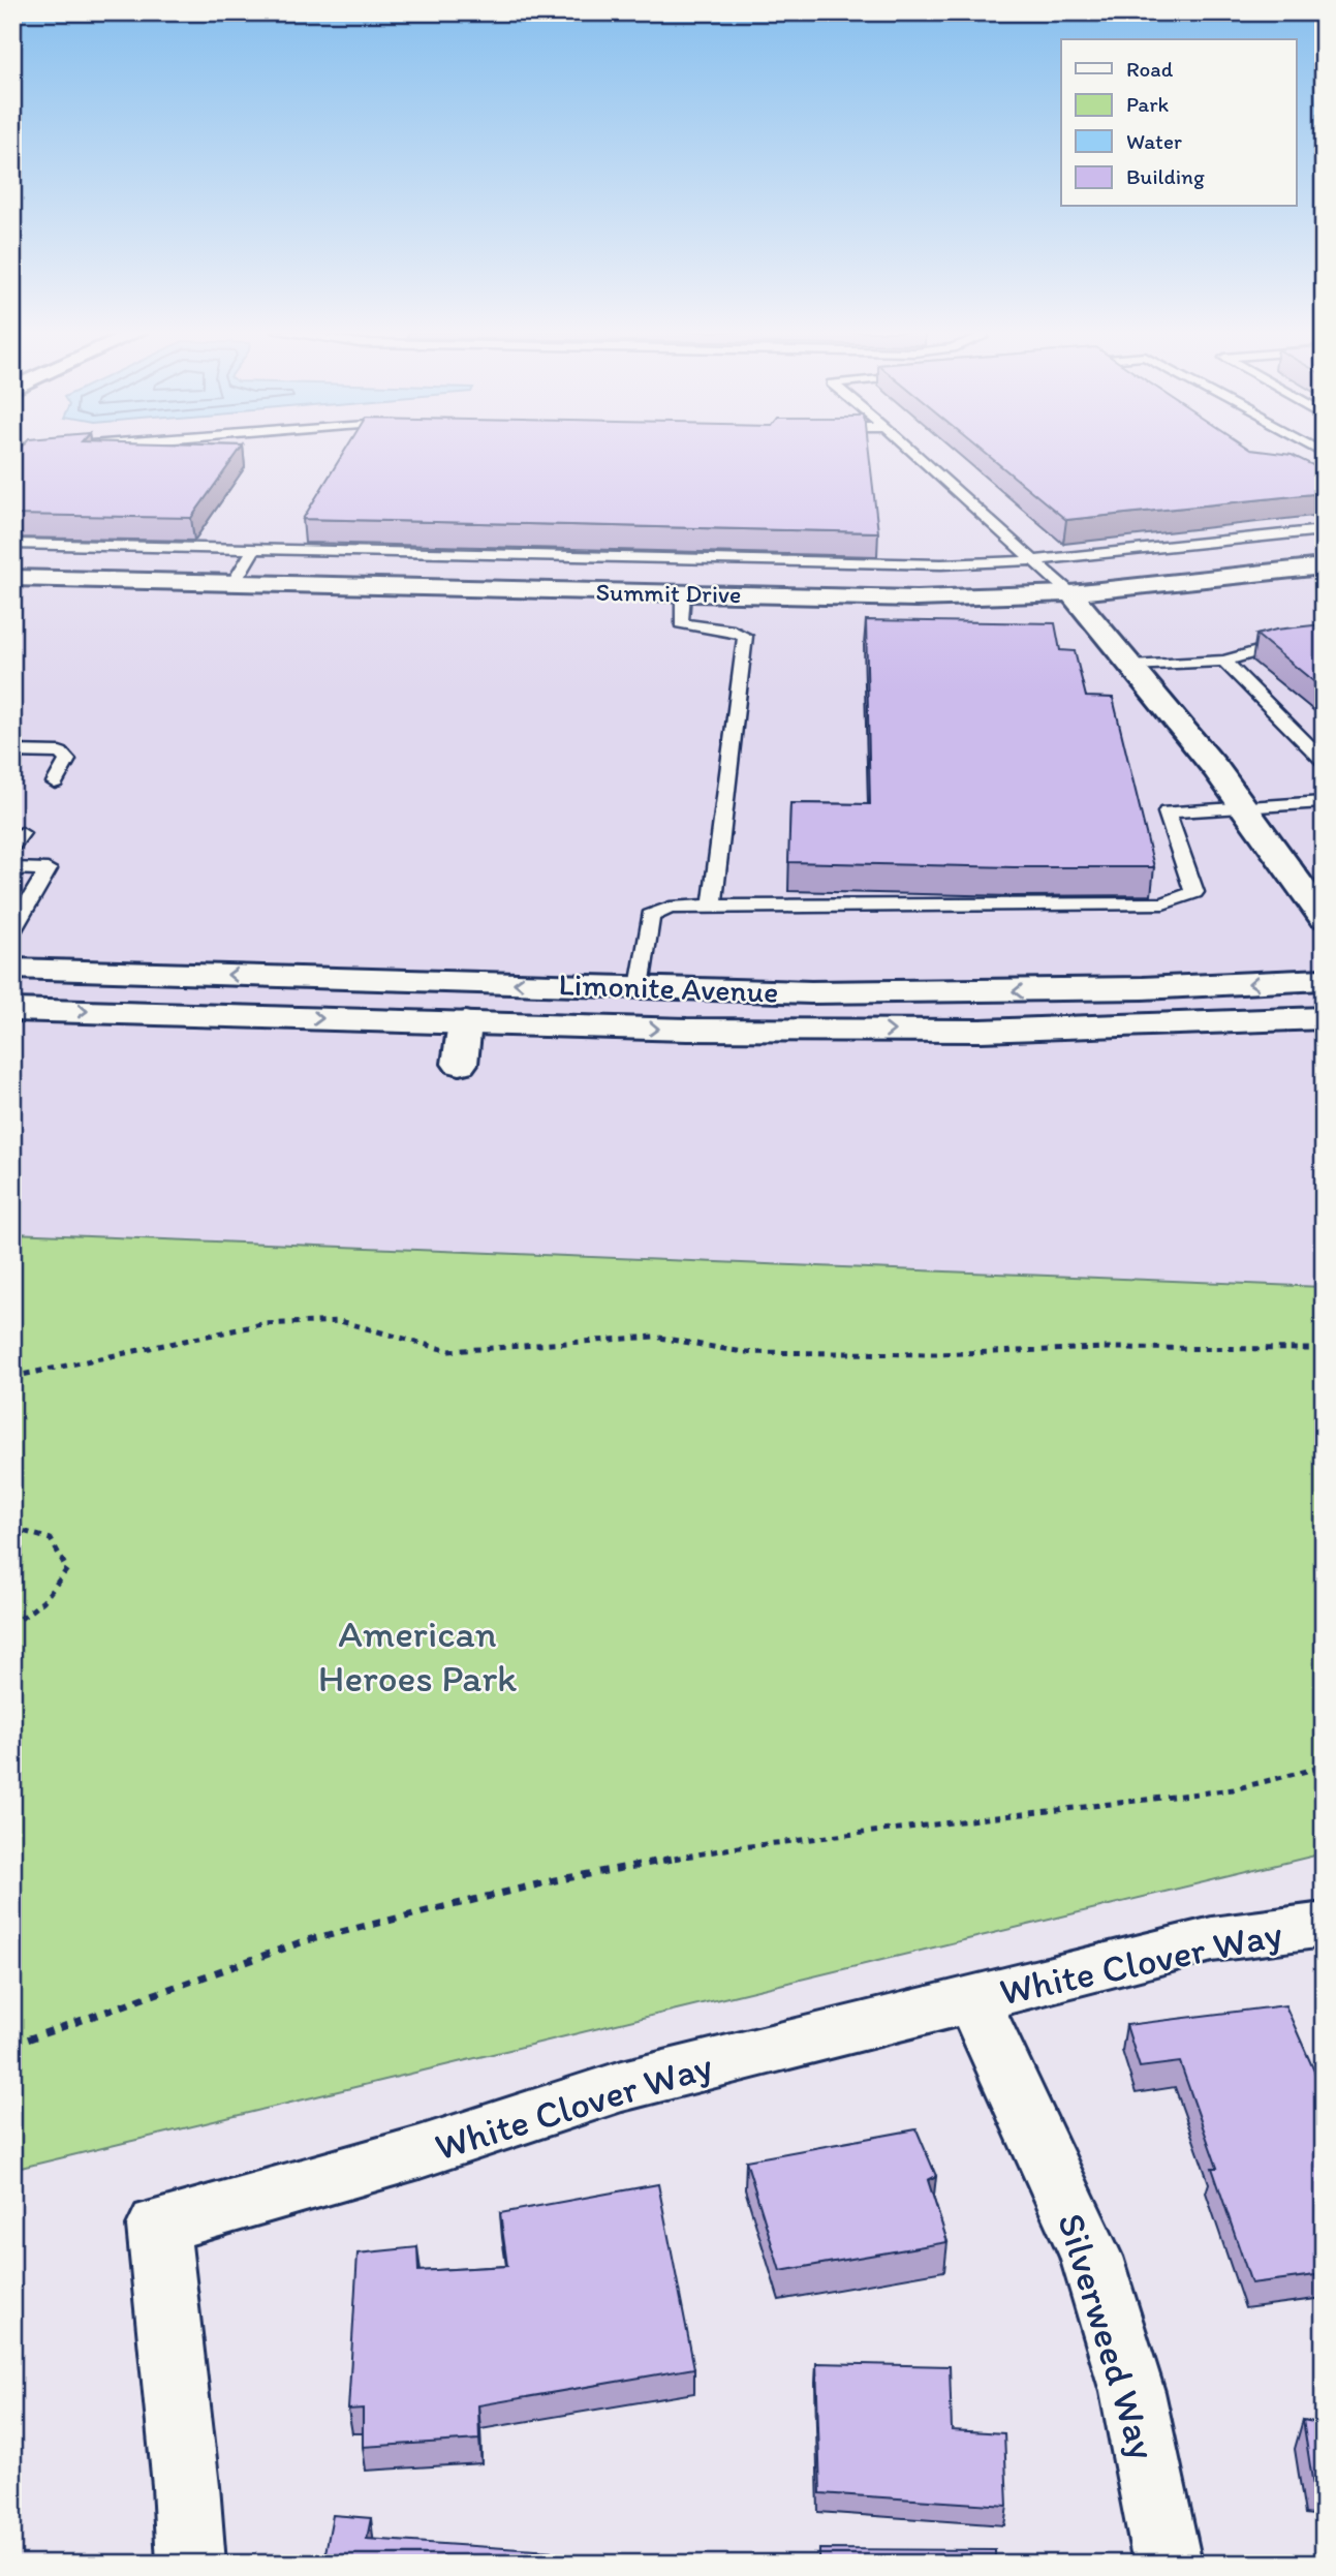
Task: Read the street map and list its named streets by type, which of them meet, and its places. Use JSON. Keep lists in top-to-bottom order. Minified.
{"streets":{"street":["Summit Drive","Limonite Avenue","White Clover Way","Silverweed Way"]},"crossings":[["White Clover Way","Silverweed Way"]],"parks":["American Heroes Park"],"legend":["Road","Park","Water","Building"]}
